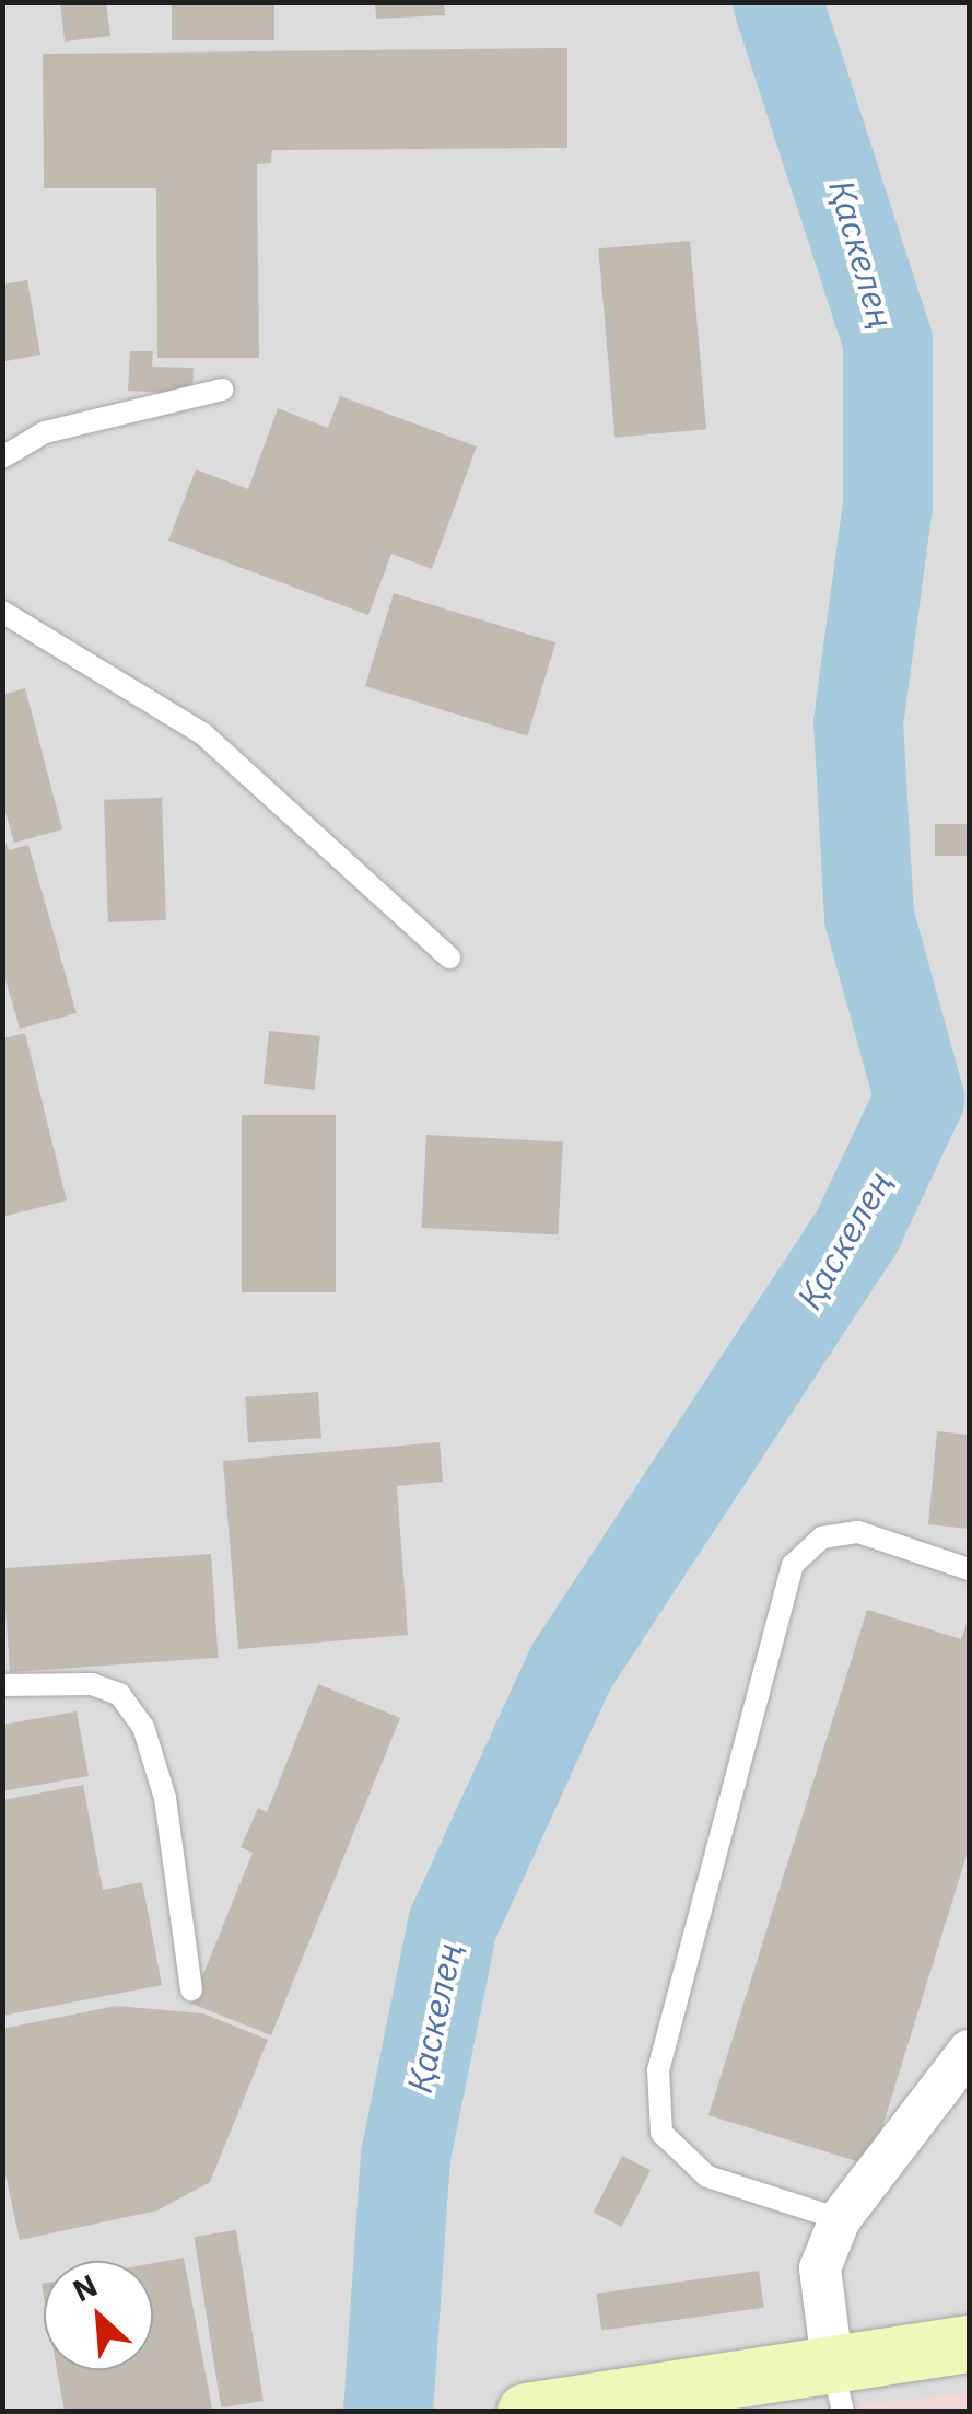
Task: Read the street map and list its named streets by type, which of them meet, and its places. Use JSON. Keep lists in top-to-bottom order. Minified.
{"water":["Қаскелең"],"north":"top left"}
